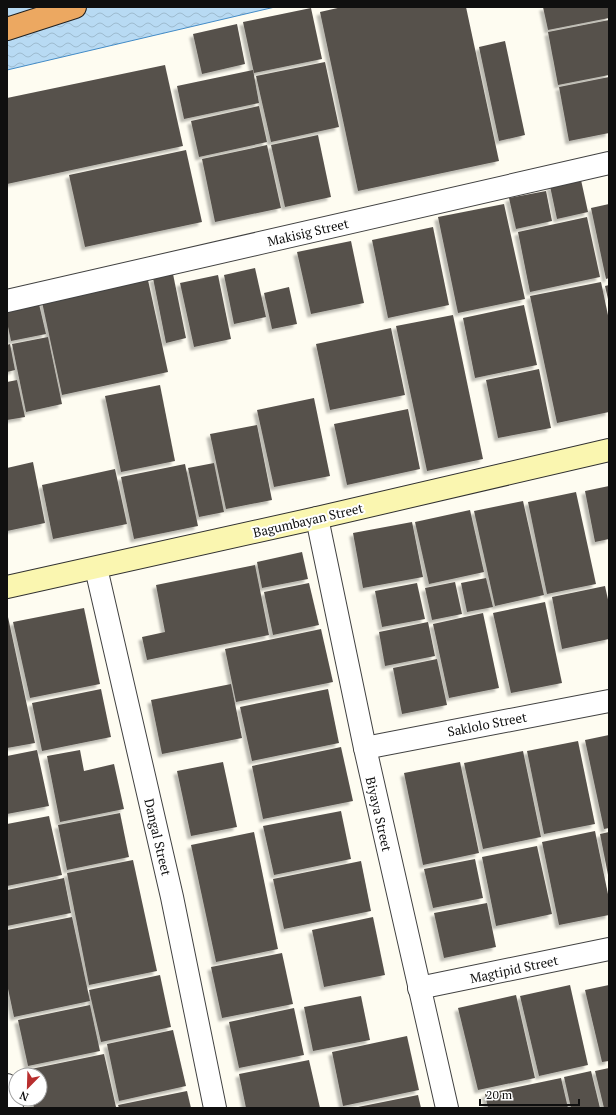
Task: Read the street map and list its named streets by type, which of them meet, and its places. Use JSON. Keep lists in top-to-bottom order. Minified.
{"streets":{"street":["Makisig Street","Bagumbayan Street","Saklolo Street","Biyaya Street","Dangal Street","Magtipid Street"]},"crossings":[["Bagumbayan Street","Biyaya Street"],["Bagumbayan Street","Dangal Street"],["Saklolo Street","Biyaya Street"],["Biyaya Street","Magtipid Street"]],"scale_bar":"20 m","north":"bottom left"}
